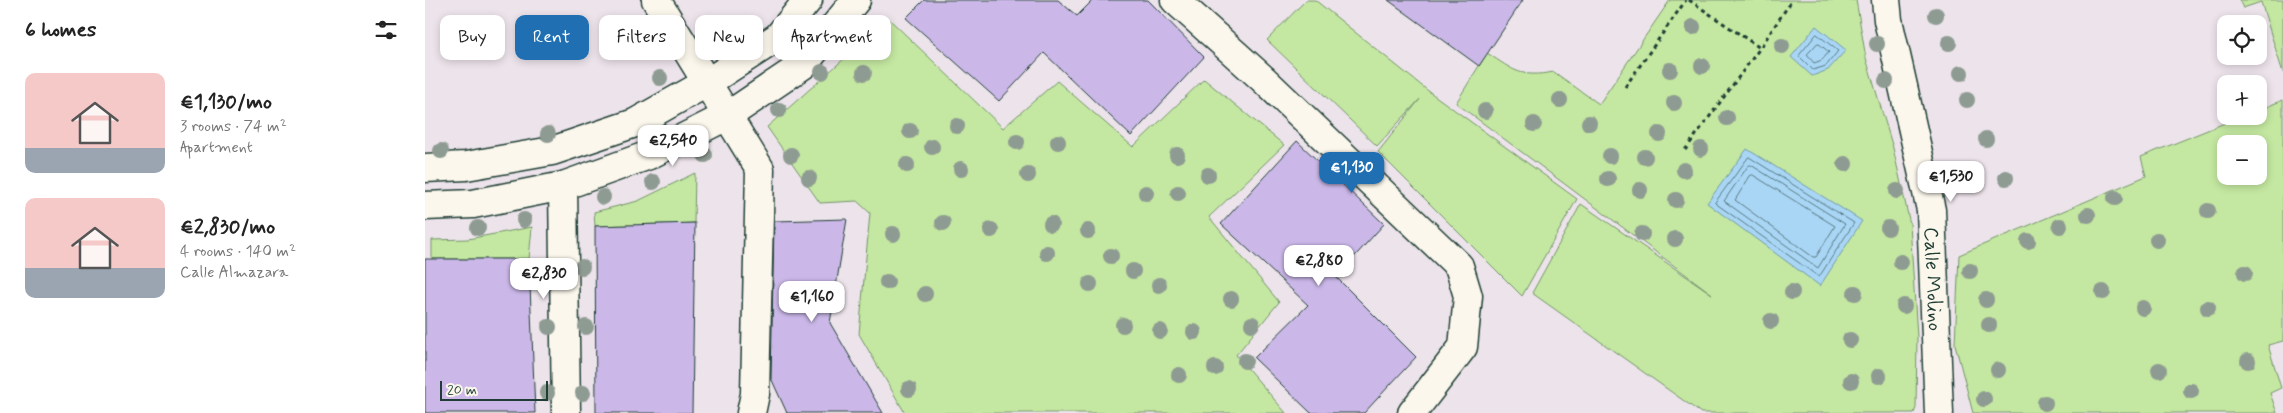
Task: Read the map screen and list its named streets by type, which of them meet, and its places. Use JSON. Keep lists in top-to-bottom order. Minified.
{"streets":{"street":["Calle Molino"]},"scale_bar":"20 m","page":{"heading":"6 homes","map_buttons":["+","−"],"chip":["Buy","Rent","Filters","New","Apartment"],"list":[{"name":"€1,130/mo","note":"3 rooms · 74 m² · Apartment"},{"name":"€2,830/mo","note":"4 rooms · 140 m² · Calle Almazara"}],"price":["€2,540","€1,130","€1,530","€2,880","€2,830","€1,160"],"scale":"20 m"}}
